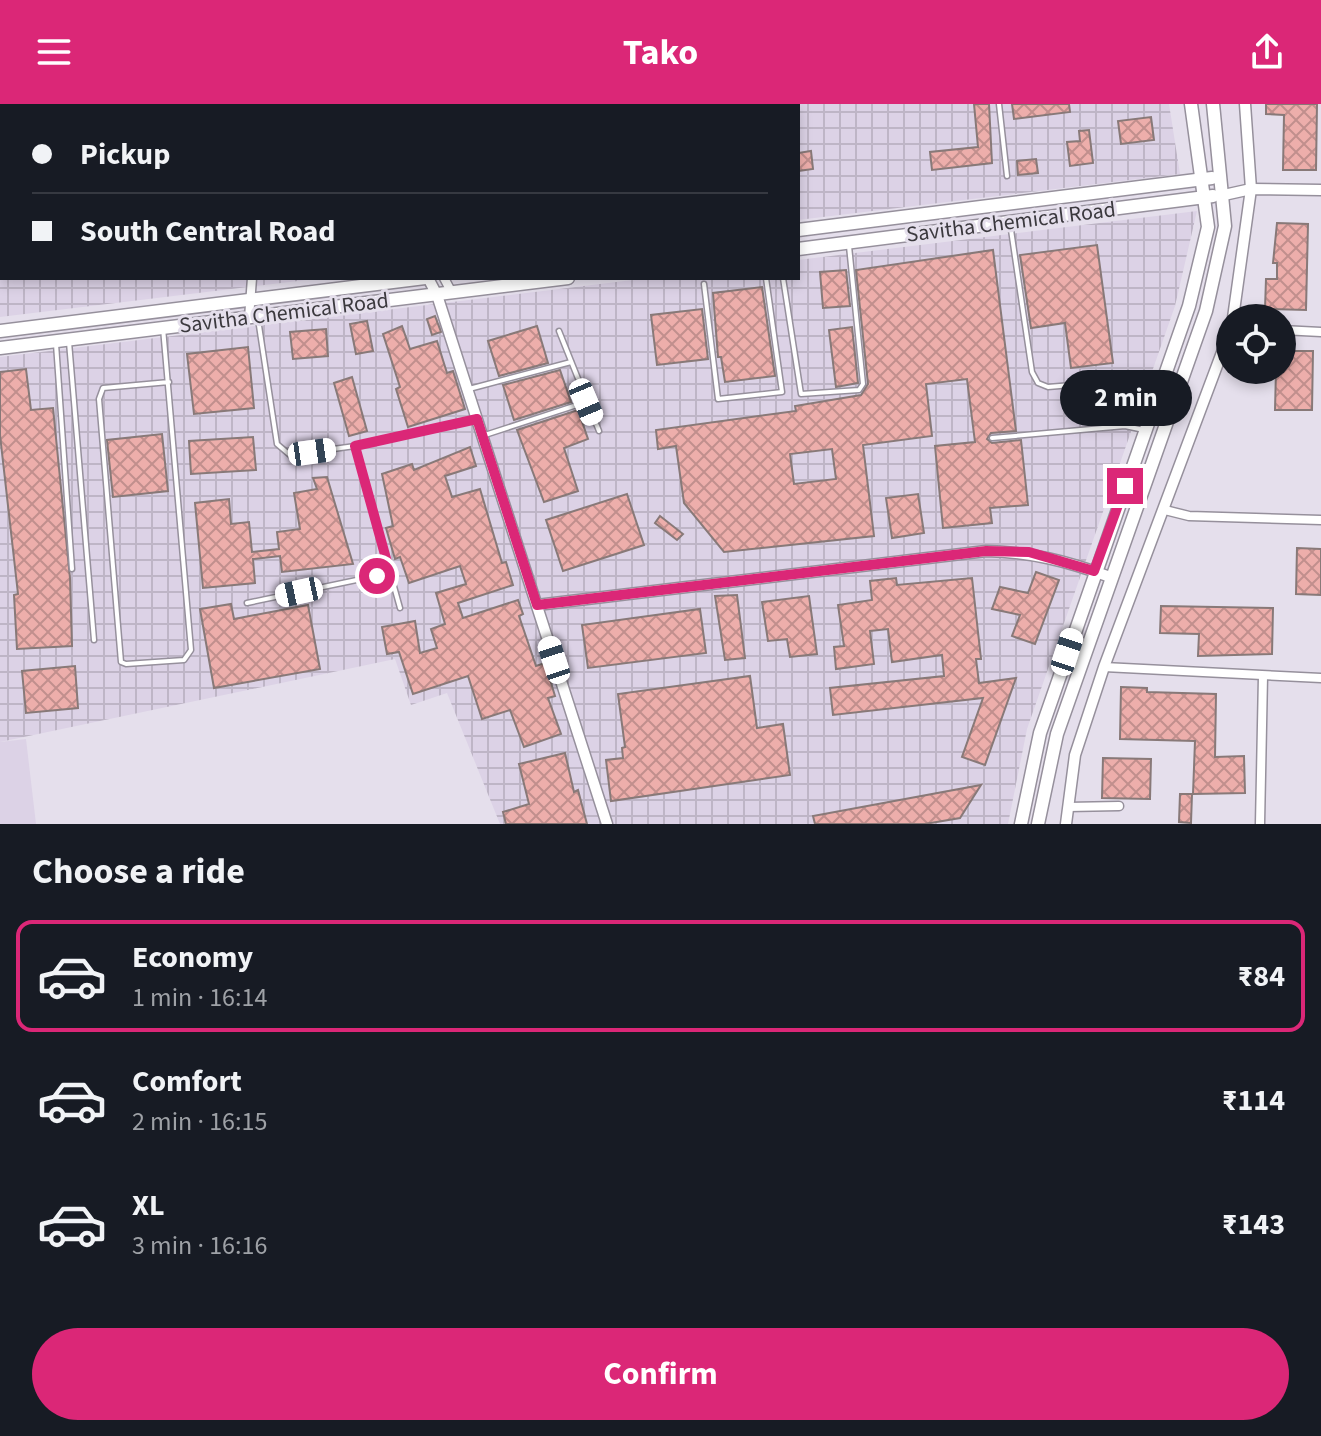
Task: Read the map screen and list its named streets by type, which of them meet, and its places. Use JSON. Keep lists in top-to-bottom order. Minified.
{"streets":{"main road":["Savitha Chemical Road"]},"page":{"header":"Tako","banner":["Pickup","South Central Road"],"bubble":"2 min","heading":"Choose a ride","list":[{"name":"Economy","note":"1 min · 16:14","value":"₹84"},{"name":"Comfort","note":"2 min · 16:15","value":"₹114"},{"name":"XL","note":"3 min · 16:16","value":"₹143"}],"buttons":"Confirm"}}
